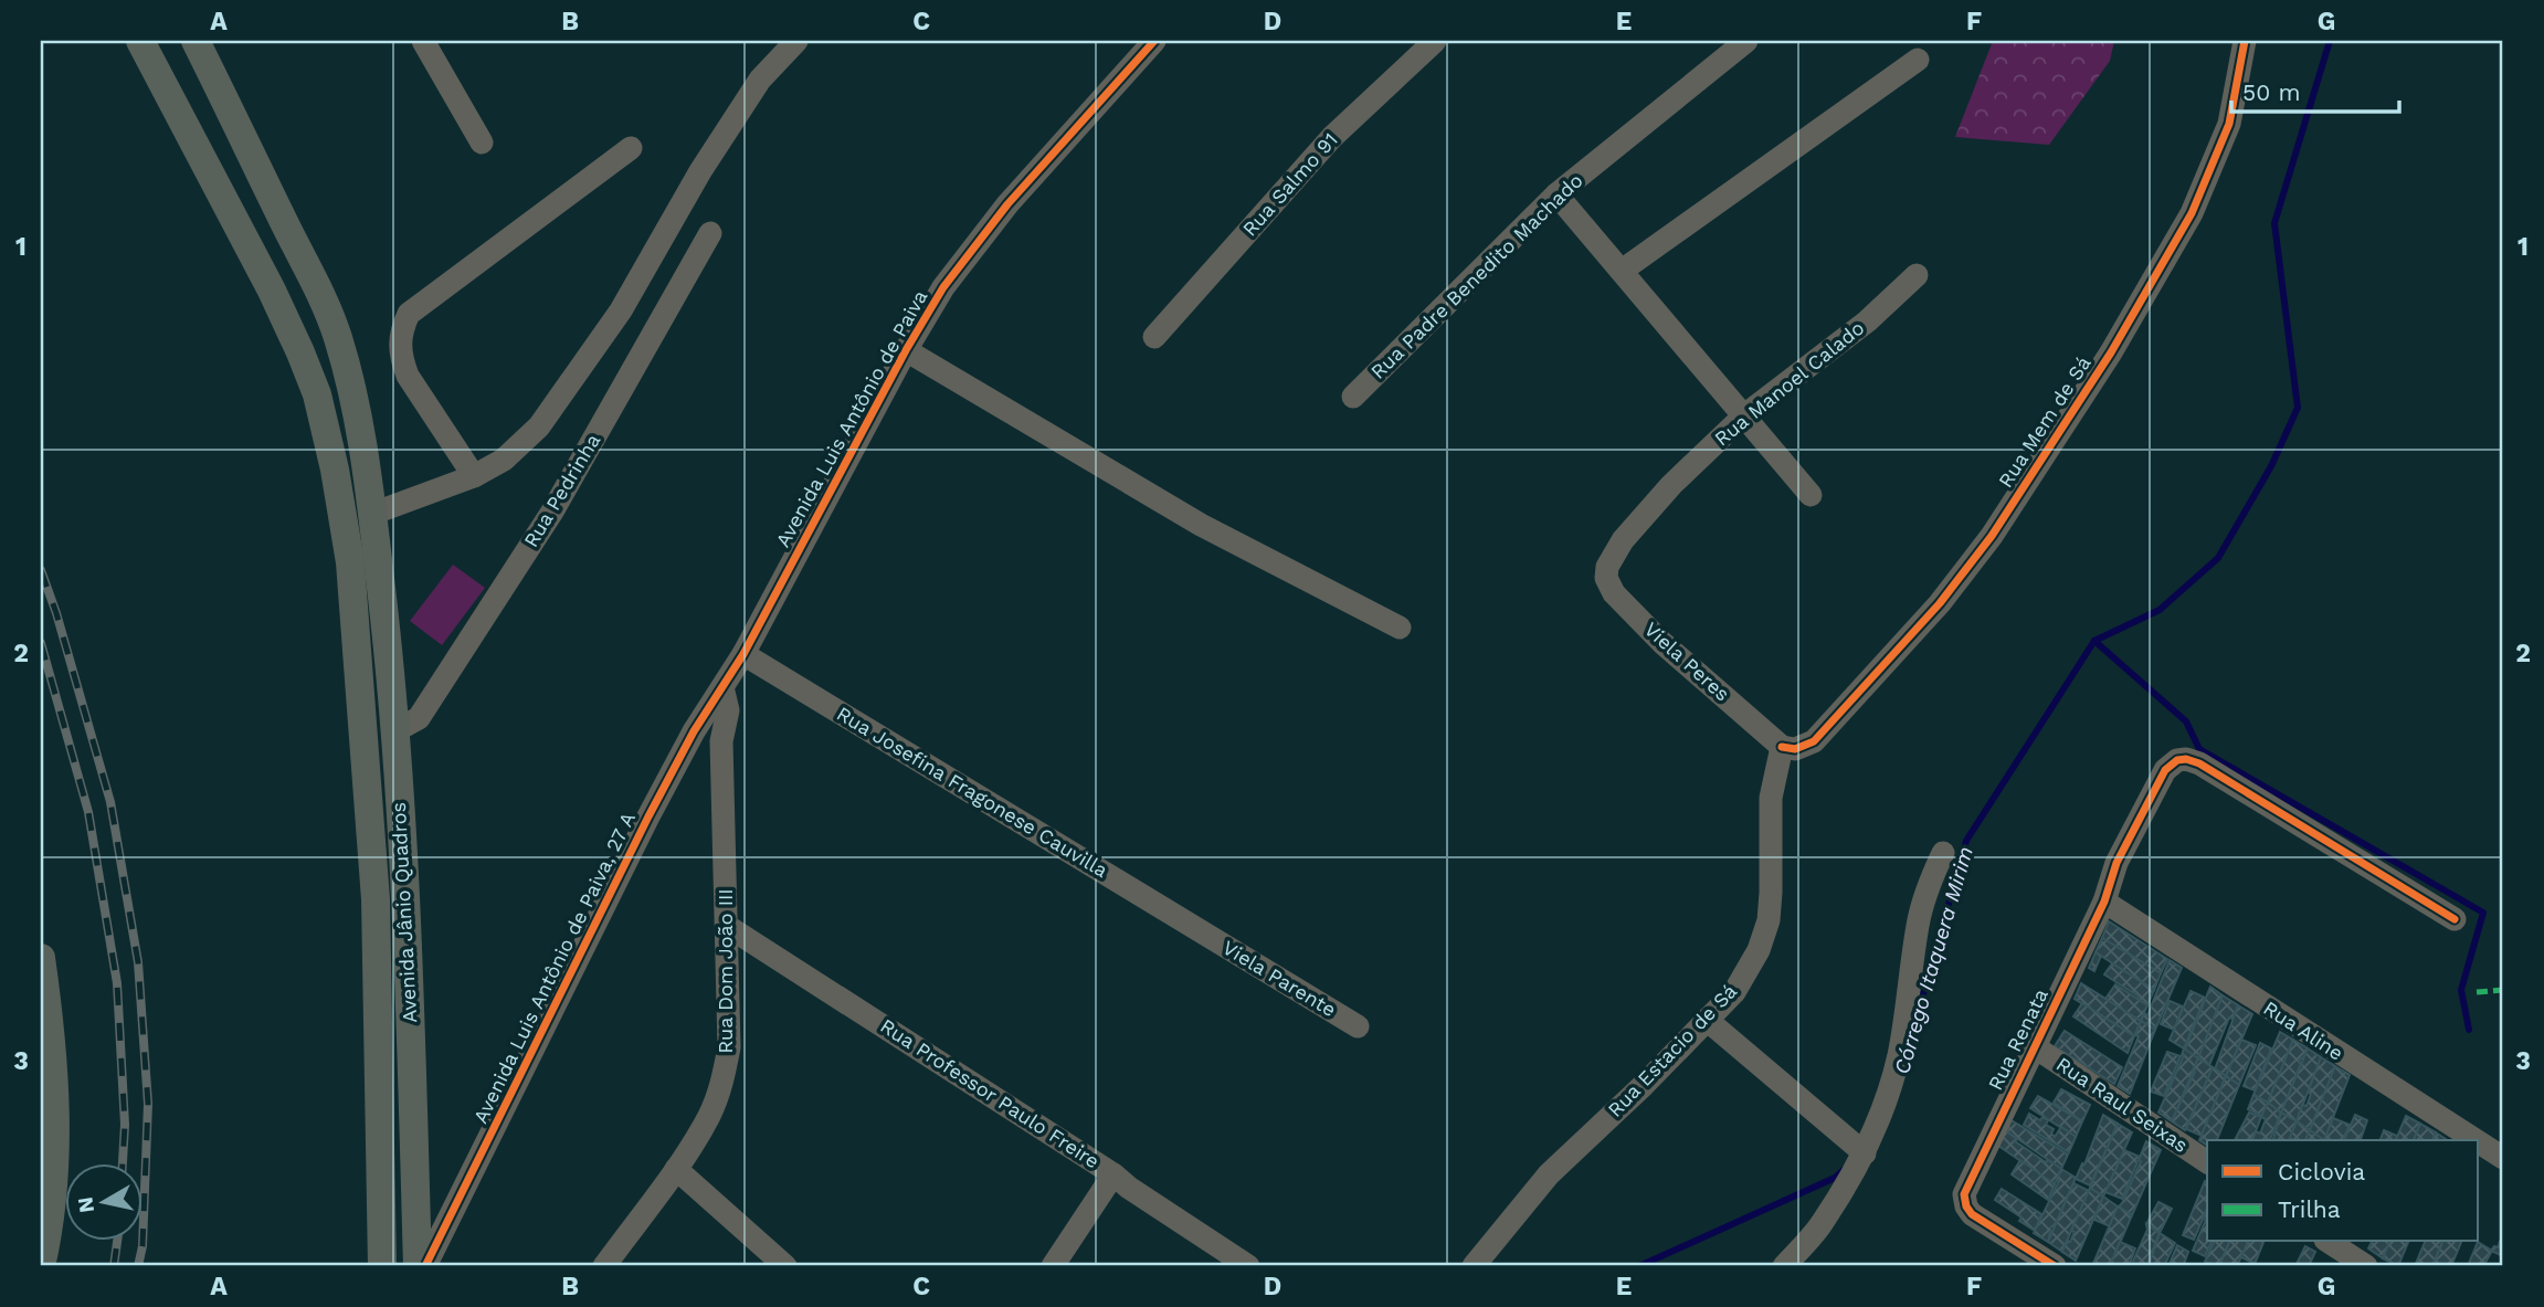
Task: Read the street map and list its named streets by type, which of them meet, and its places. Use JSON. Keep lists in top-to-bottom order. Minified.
{"streets":{"main road":["Avenida Jânio Quadros"],"street":["Rua Salmo 91","Rua Padre Benedito Machado","Rua Manoel Calado","Avenida Luis Antônio de Paiva","Rua Mem de Sá","Rua Pedrinha","Viela Peres","Rua Josefina Fragonese Cauvilla","Avenida Luis Antônio de Paiva, 27 A","Rua Dom João III","Viela Parente","Rua Aline","Rua Renata","Rua Estacio de Sá","Rua Professor Paulo Freire","Rua Raul Seixas"]},"crossings":[["Rua Manoel Calado","Viela Peres"],["Avenida Luis Antônio de Paiva","Rua Josefina Fragonese Cauvilla"],["Avenida Luis Antônio de Paiva","Avenida Luis Antônio de Paiva, 27 A"],["Avenida Luis Antônio de Paiva","Rua Dom João III"],["Rua Mem de Sá","Viela Peres"],["Rua Mem de Sá","Rua Estacio de Sá"],["Rua Pedrinha","Avenida Jânio Quadros"],["Viela Peres","Rua Estacio de Sá"],["Rua Josefina Fragonese Cauvilla","Viela Parente"],["Avenida Luis Antônio de Paiva, 27 A","Rua Dom João III"],["Rua Dom João III","Rua Professor Paulo Freire"],["Rua Aline","Rua Renata"],["Rua Renata","Rua Raul Seixas"]],"water":["Córrego Itaquera Mirim"],"legend":["Ciclovia","Trilha"],"scale_bar":"50 m","north":"left","grid":{"columns":["A","B","C","D","E","F","G"],"rows":["1","2","3"]}}
